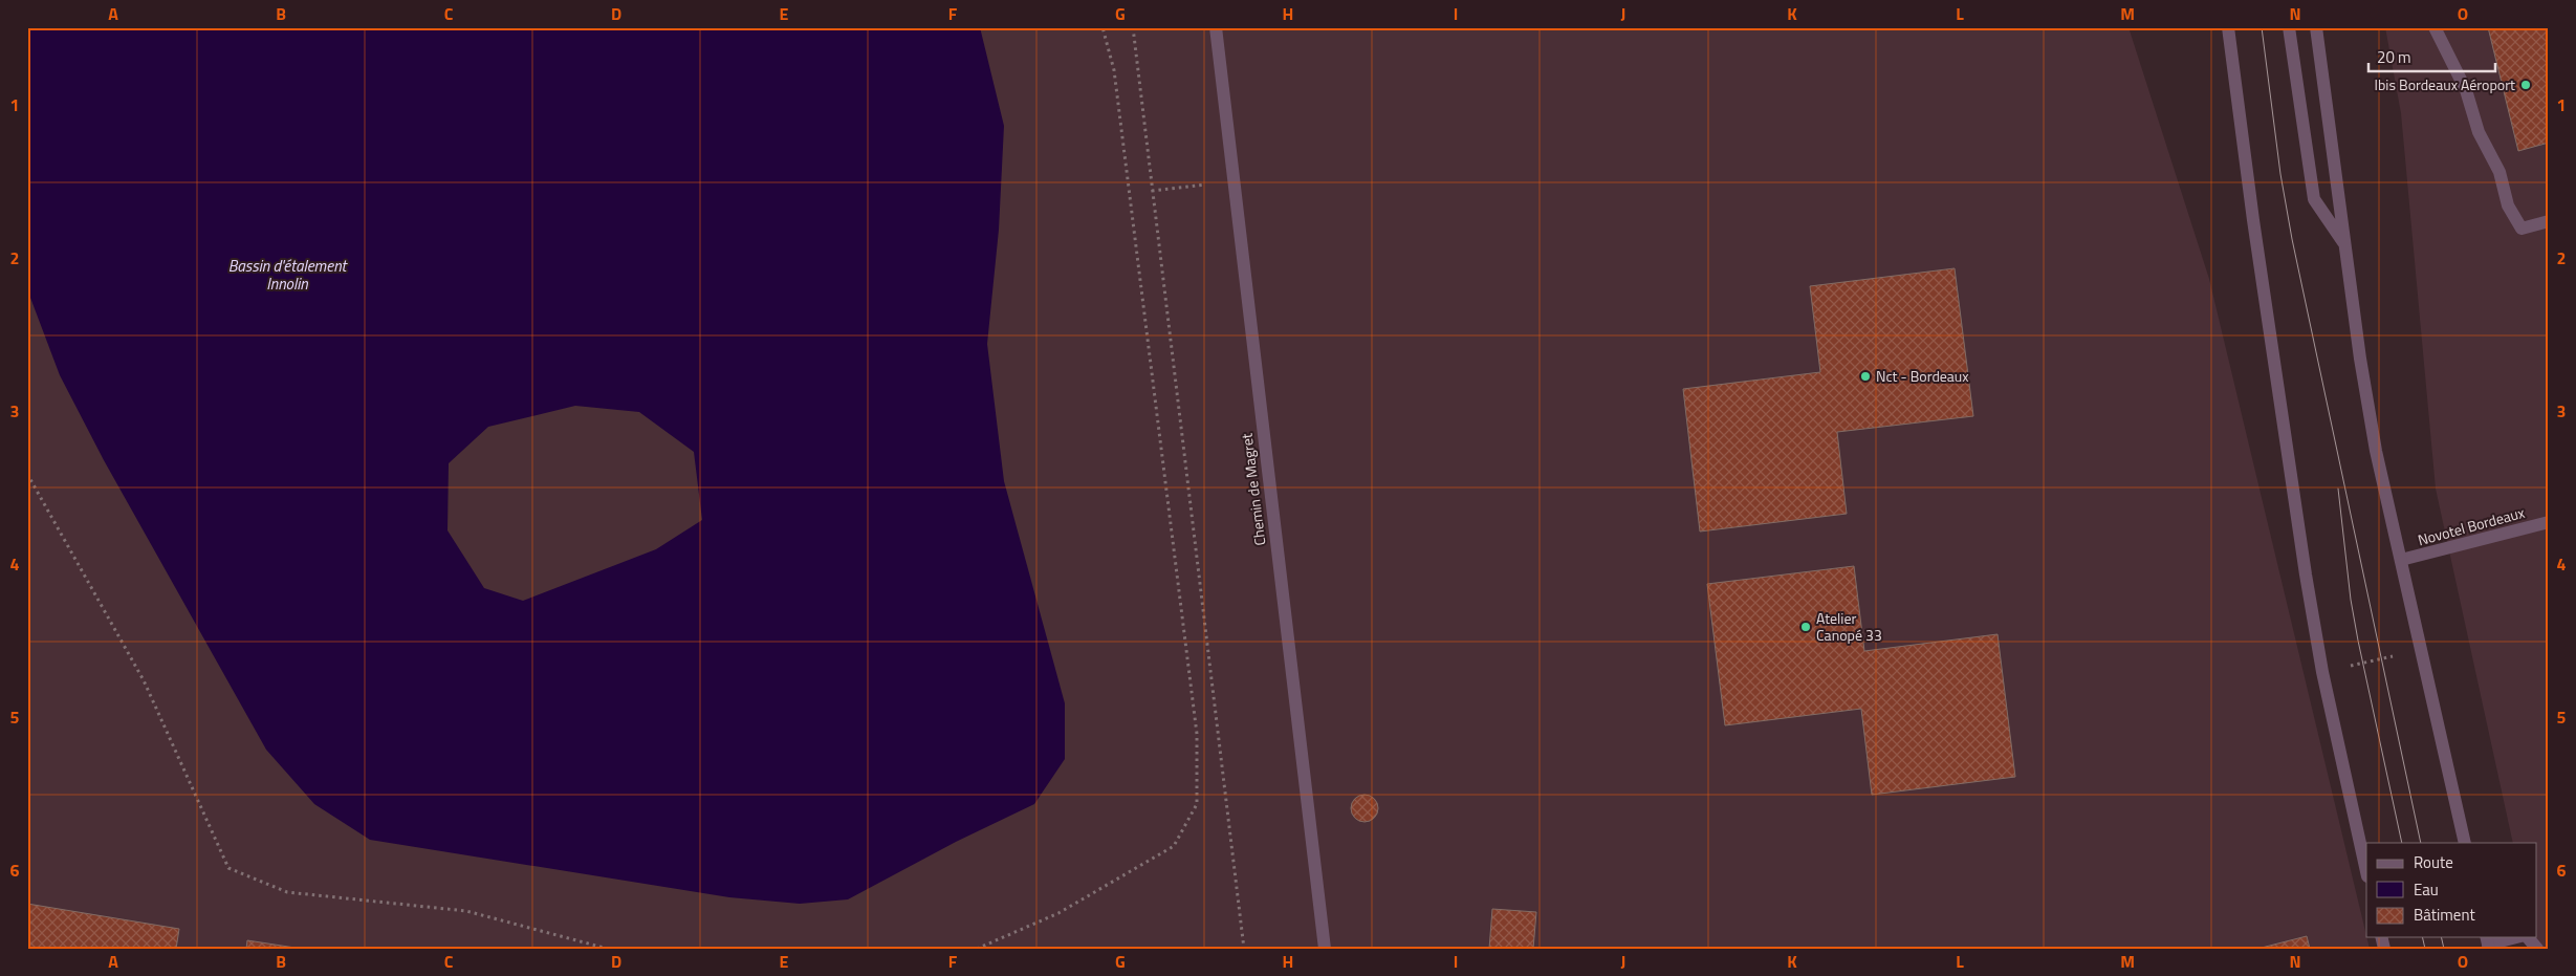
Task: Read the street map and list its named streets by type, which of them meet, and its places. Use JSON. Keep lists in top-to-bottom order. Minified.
{"streets":{"street":["Chemin de Magret","Novotel Bordeaux"]},"water":["Bassin d'étalement Innolin"],"places":["Ibis Bordeaux Aéroport","Nct - Bordeaux","Atelier Canopé 33"],"legend":["Route","Eau","Bâtiment"],"scale_bar":"20 m","grid":{"columns":["A","B","C","D","E","F","G","H","I","J","K","L","M","N","O"],"rows":["1","2","3","4","5","6"]}}
